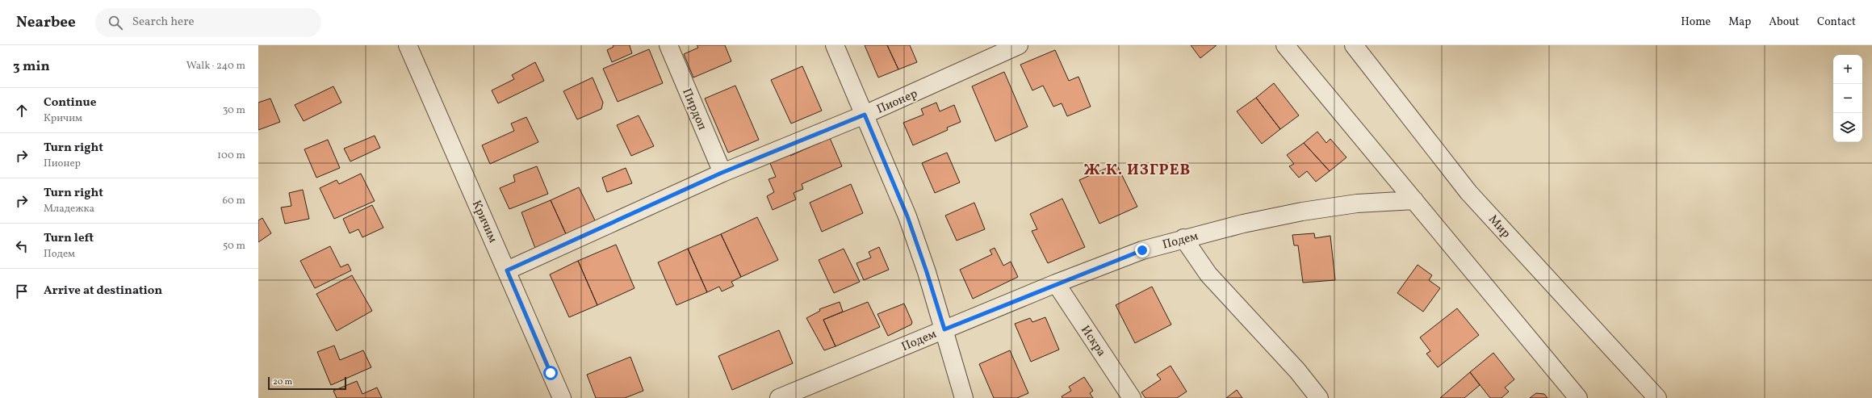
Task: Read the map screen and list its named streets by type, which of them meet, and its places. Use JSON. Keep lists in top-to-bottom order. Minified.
{"streets":{"street":["Пионер","Пирдоп","Кричим","Мир","Подем","Искра"]},"crossings":[["Пионер","Пирдоп"],["Пионер","Кричим"],["Подем","Искра"]],"districts":["Ж.К. ИЗГРЕВ"],"scale_bar":"20 m","page":{"header":"Nearbee","search":"Search here","nav":["Home","Map","About","Contact"],"heading":["3 min","Walk · 240 m"],"map_buttons":["+","−"],"list":[["Continue","Кричим","30 m"],["Turn right","Пионер","100 m"],["Turn right","Младежка","60 m"],["Turn left","Подем","50 m"],"Arrive at destination"],"scale":"20 m"}}
